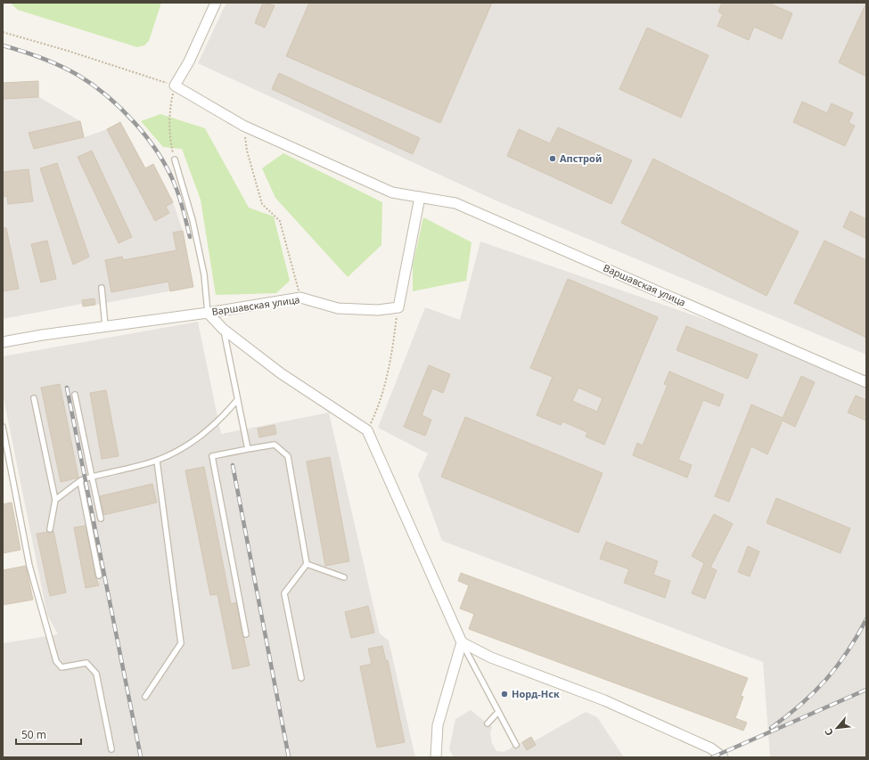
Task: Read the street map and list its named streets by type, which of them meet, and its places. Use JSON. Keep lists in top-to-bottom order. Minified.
{"streets":{"street":["Варшавская улица"]},"places":["Апстрой","Норд-Нск"],"scale_bar":"50 m","north":"bottom left"}
